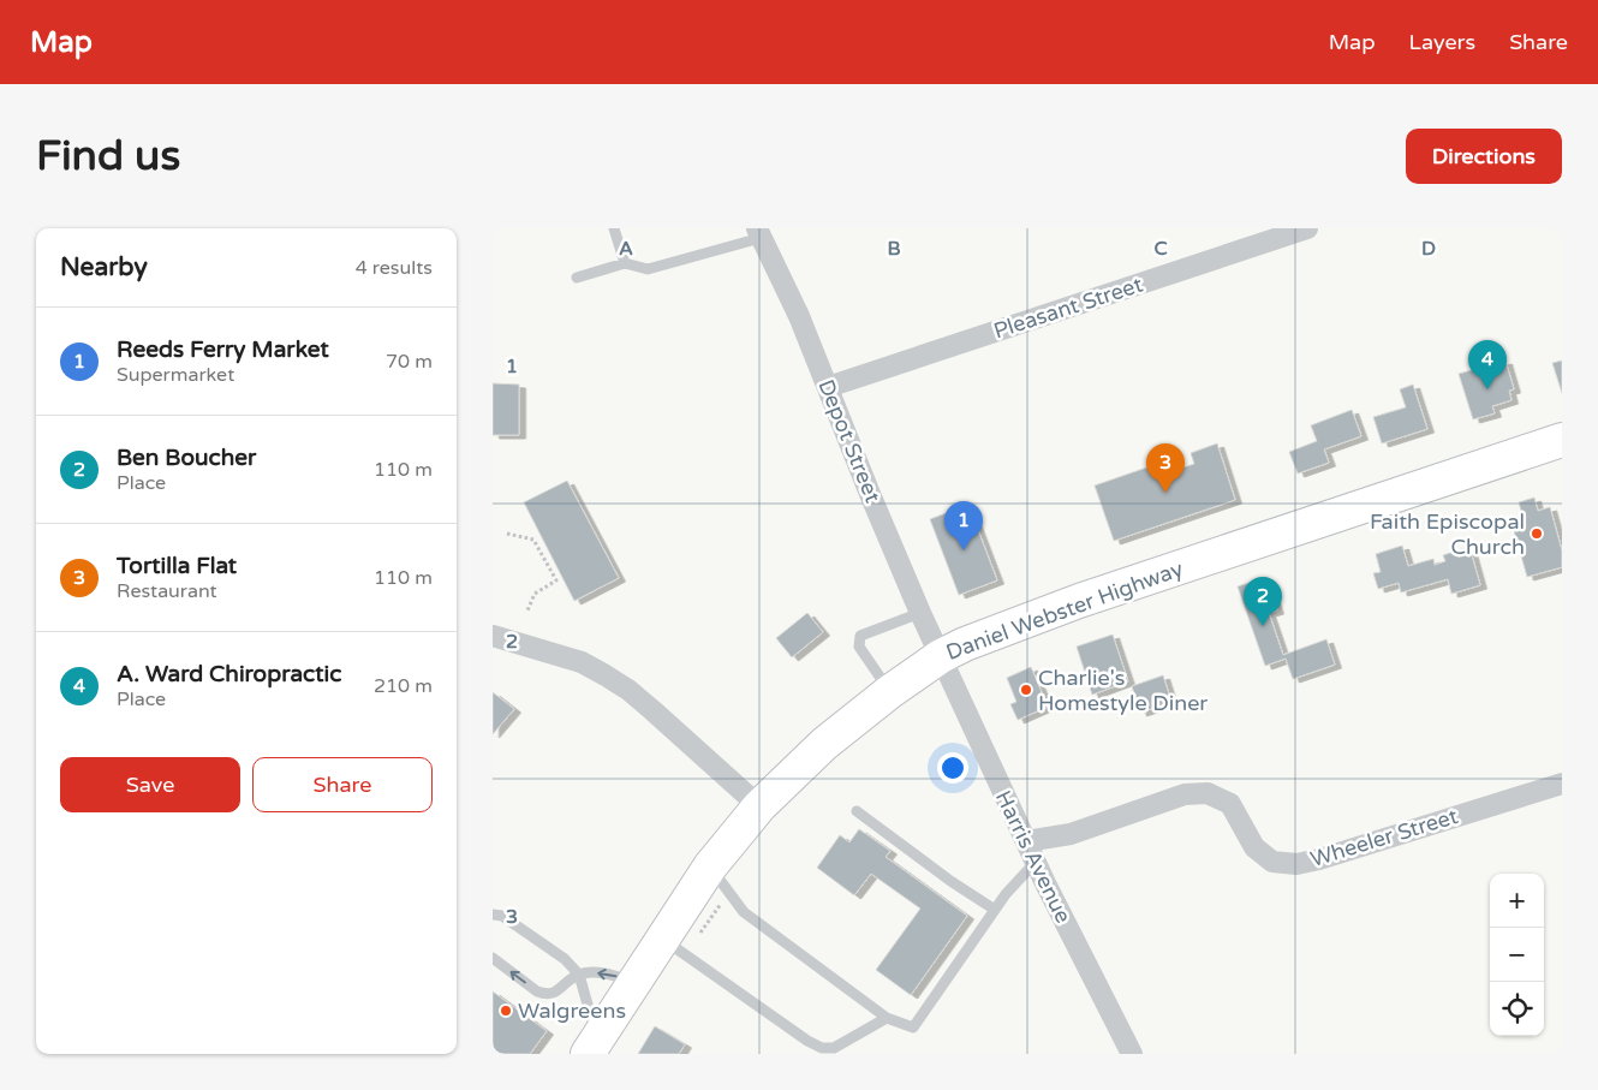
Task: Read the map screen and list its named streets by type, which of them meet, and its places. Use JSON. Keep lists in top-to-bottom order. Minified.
{"streets":{"main road":["Daniel Webster Highway"],"street":["Pleasant Street","Depot Street","Wheeler Street","Harris Avenue"]},"crossings":[["Pleasant Street","Depot Street"],["Depot Street","Daniel Webster Highway"],["Depot Street","Harris Avenue"],["Daniel Webster Highway","Harris Avenue"],["Wheeler Street","Harris Avenue"]],"places":["Faith Episcopal Church","Charlie's Homestyle Diner","Walgreens"],"page":{"header":"Map","nav":["Map","Layers","Share"],"buttons":["Directions",["Save","Share"]],"title":"Find us","heading":["Nearby","4 results"],"list":[{"mark":"1","name":"Reeds Ferry Market","note":"Supermarket","value":"70 m"},{"mark":"2","name":"Ben Boucher","note":"Place","value":"110 m"},{"mark":"3","name":"Tortilla Flat","note":"Restaurant","value":"110 m"},{"mark":"4","name":"A. Ward Chiropractic","note":"Place","value":"210 m"}],"pins":["4","3","1","2"],"map_buttons":["+","−"]},"grid":{"columns":["A","B","C","D"],"rows":["1","2","3"]}}
